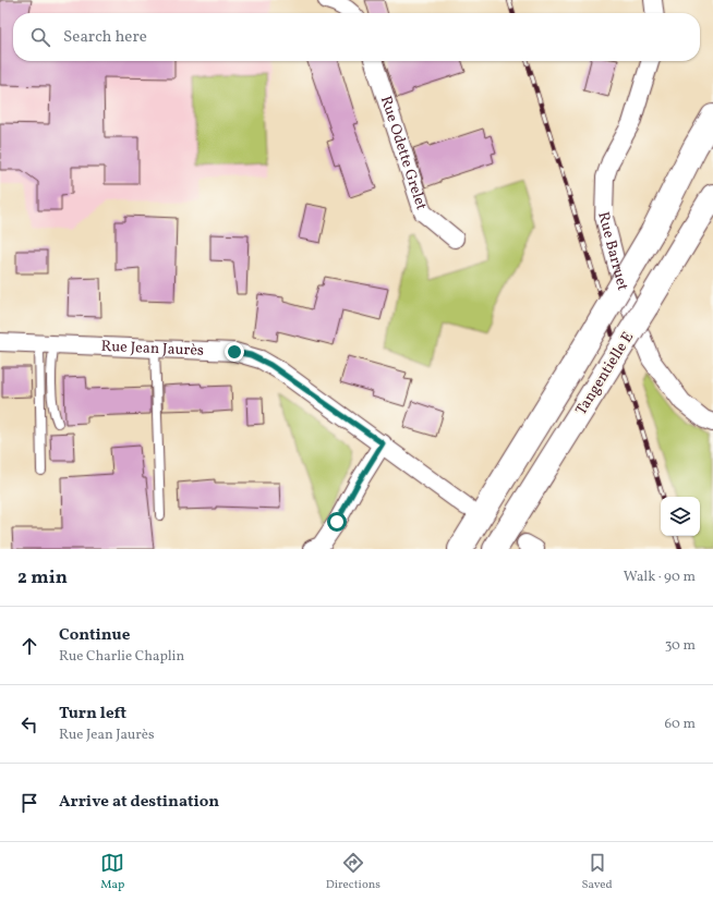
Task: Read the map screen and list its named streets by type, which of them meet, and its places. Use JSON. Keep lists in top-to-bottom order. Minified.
{"streets":{"main road":["Tangentielle E"],"street":["Rue Odette Grelet","Rue Barruet","Rue Jean Jaurès"]},"page":{"search":"Search here","heading":["2 min","Walk · 90 m"],"list":[["Continue","Rue Charlie Chaplin","30 m"],["Turn left","Rue Jean Jaurès","60 m"],"Arrive at destination"],"nav":["Map","Directions","Saved"]}}
